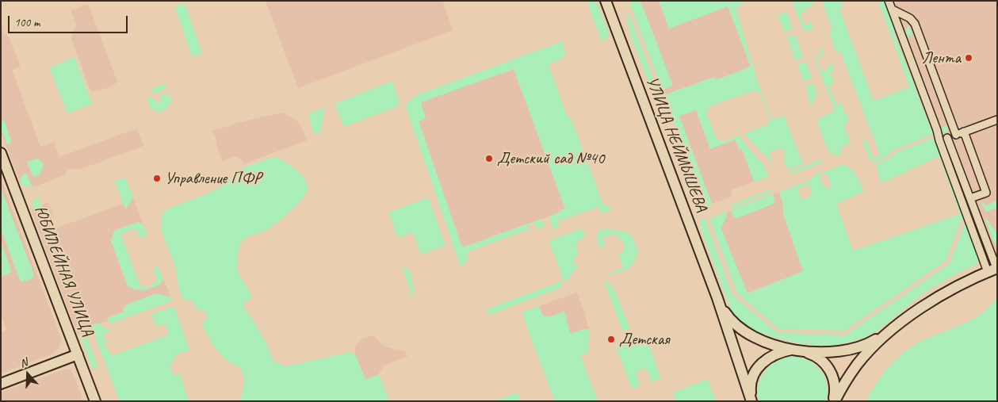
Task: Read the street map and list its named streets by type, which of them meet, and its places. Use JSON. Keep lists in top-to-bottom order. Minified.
{"streets":{"main road":["УЛИЦА НЕЙМЫШЕВА","ЮБИЛЕЙНАЯ УЛИЦА"]},"places":["Лента","Детский сад №40","Управление ПФР","Детская"],"scale_bar":"100 m","north":"top"}
